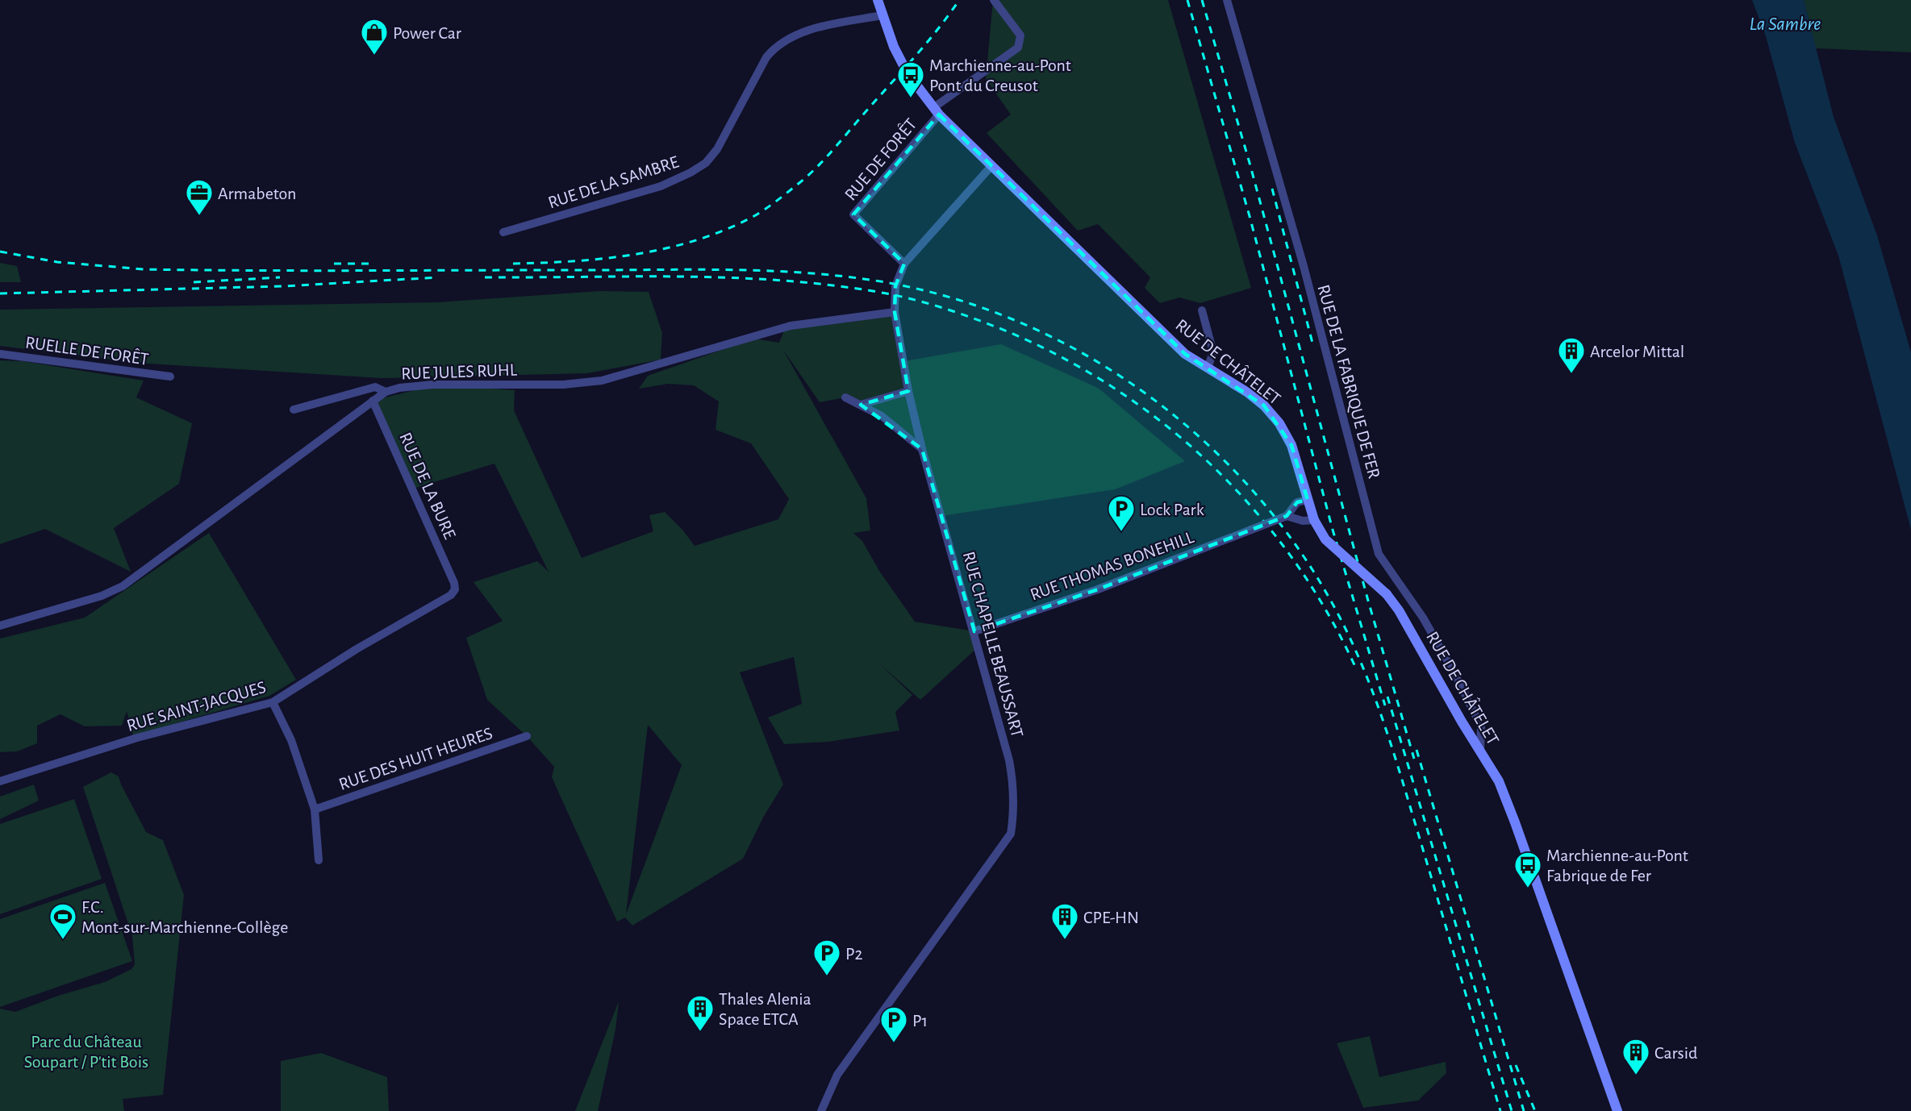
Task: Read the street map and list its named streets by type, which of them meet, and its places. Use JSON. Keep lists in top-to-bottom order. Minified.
{"streets":{"main road":["RUE DE CHÂTELET"],"street":["RUE DE FORÊT","RUE DE LA SAMBRE","RUELLE DE FORÊT","RUE JULES RUHL","RUE DE LA FABRIQUE DE FER","RUE DE LA BURE","RUE THOMAS BONEHILL","RUE CHAPELLE BEAUSSART","RUE SAINT-JACQUES","RUE DES HUIT HEURES"]},"crossings":[["RUE DE FORÊT","RUE DE CHÂTELET"],["RUE DE FORÊT","RUE CHAPELLE BEAUSSART"],["RUE DE LA SAMBRE","RUE DE CHÂTELET"],["RUE DE CHÂTELET","RUE DE LA FABRIQUE DE FER"],["RUE DE CHÂTELET","RUE THOMAS BONEHILL"],["RUE DE CHÂTELET","RUE CHAPELLE BEAUSSART"],["RUE JULES RUHL","RUE DE LA BURE"],["RUE JULES RUHL","RUE CHAPELLE BEAUSSART"],["RUE DE LA BURE","RUE SAINT-JACQUES"],["RUE THOMAS BONEHILL","RUE CHAPELLE BEAUSSART"]],"water":["La Sambre"],"parks":["Parc du Château Soupart / P'tit Bois"],"places":{"shop":["Power Car"],"bus stop":["Marchienne-au-Pont Pont du Creusot","Marchienne-au-Pont Fabrique de Fer"],"office":["Armabeton"],"building":["Arcelor Mittal","CPE-HN","Thales Alenia Space ETCA","Carsid"],"parking":["Lock Park","P2","P1"],"sports":["F.C. Mont-sur-Marchienne-Collège"]}}
